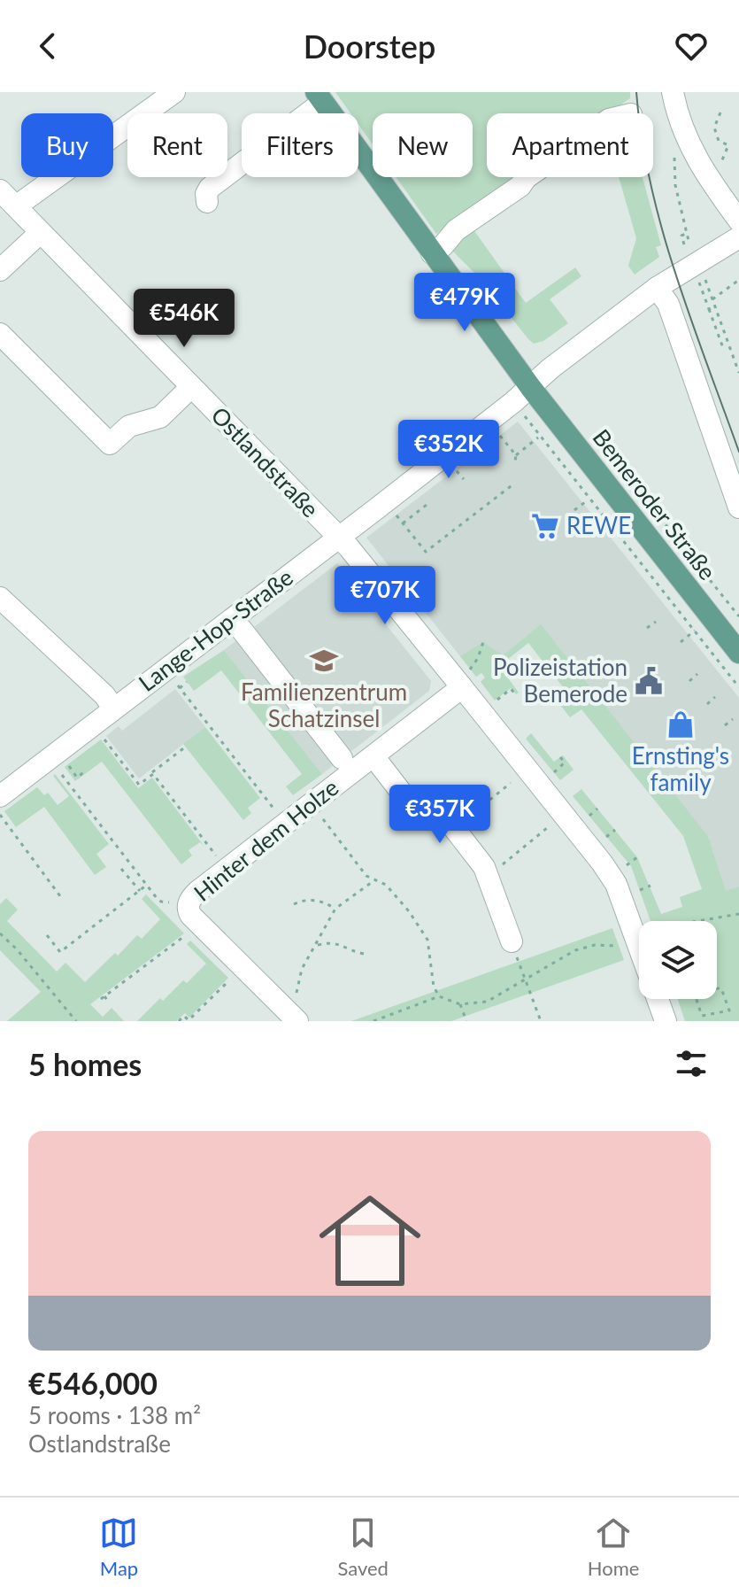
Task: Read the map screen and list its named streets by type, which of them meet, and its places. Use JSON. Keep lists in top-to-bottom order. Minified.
{"streets":{"main road":["Bemeroder Straße"],"street":["Ostlandstraße","Lange-Hop-Straße","Hinter dem Holze"]},"crossings":[["Ostlandstraße","Lange-Hop-Straße"],["Bemeroder Straße","Lange-Hop-Straße"]],"places":{"supermarket":["REWE"],"school or university":["Familienzentrum Schatzinsel"],"public building":["Polizeistation Bemerode"],"shop":["Ernsting's family"]},"page":{"header":"Doorstep","chip":["Buy","Rent","Filters","New","Apartment"],"price":["€479K","€546K","€352K","€707K","€357K"],"heading":"5 homes","list":[{"name":"€546,000","note":"5 rooms · 138 m² · Ostlandstraße"}],"tabs":["Map","Saved","Home"]}}
